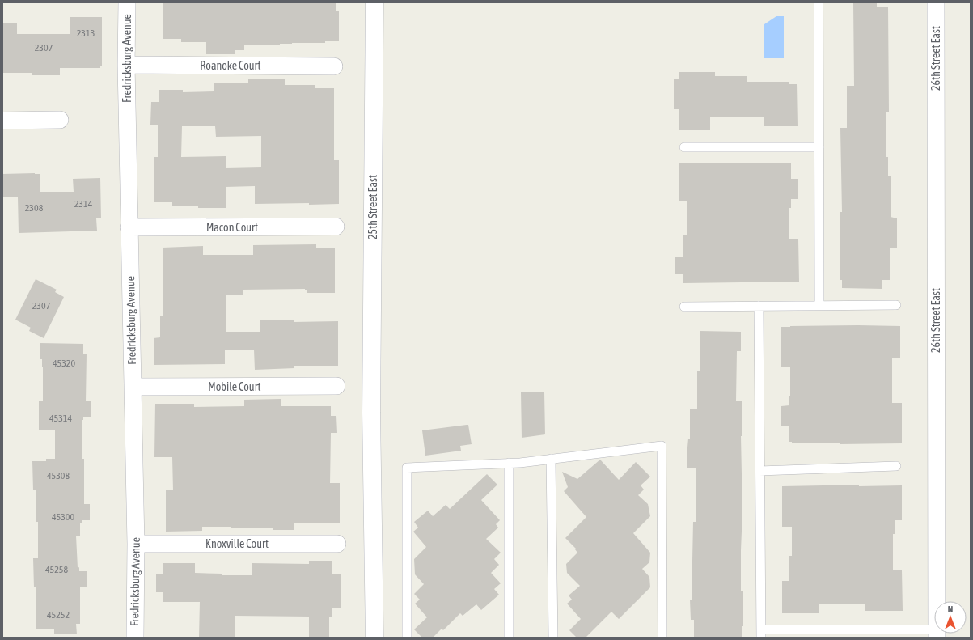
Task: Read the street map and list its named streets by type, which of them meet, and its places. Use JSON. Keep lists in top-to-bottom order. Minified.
{"streets":{"street":["Fredricksburg Avenue","26th Street East","Roanoke Court","25th Street East","Macon Court","Mobile Court","Knoxville Court"]},"crossings":[["Fredricksburg Avenue","Roanoke Court"],["Fredricksburg Avenue","Macon Court"],["Fredricksburg Avenue","Mobile Court"],["Fredricksburg Avenue","Knoxville Court"]],"house_numbers":["2313","2307","2314","2308","2307","45320","45314","45308","45300","45258","45252"],"north":"top"}
